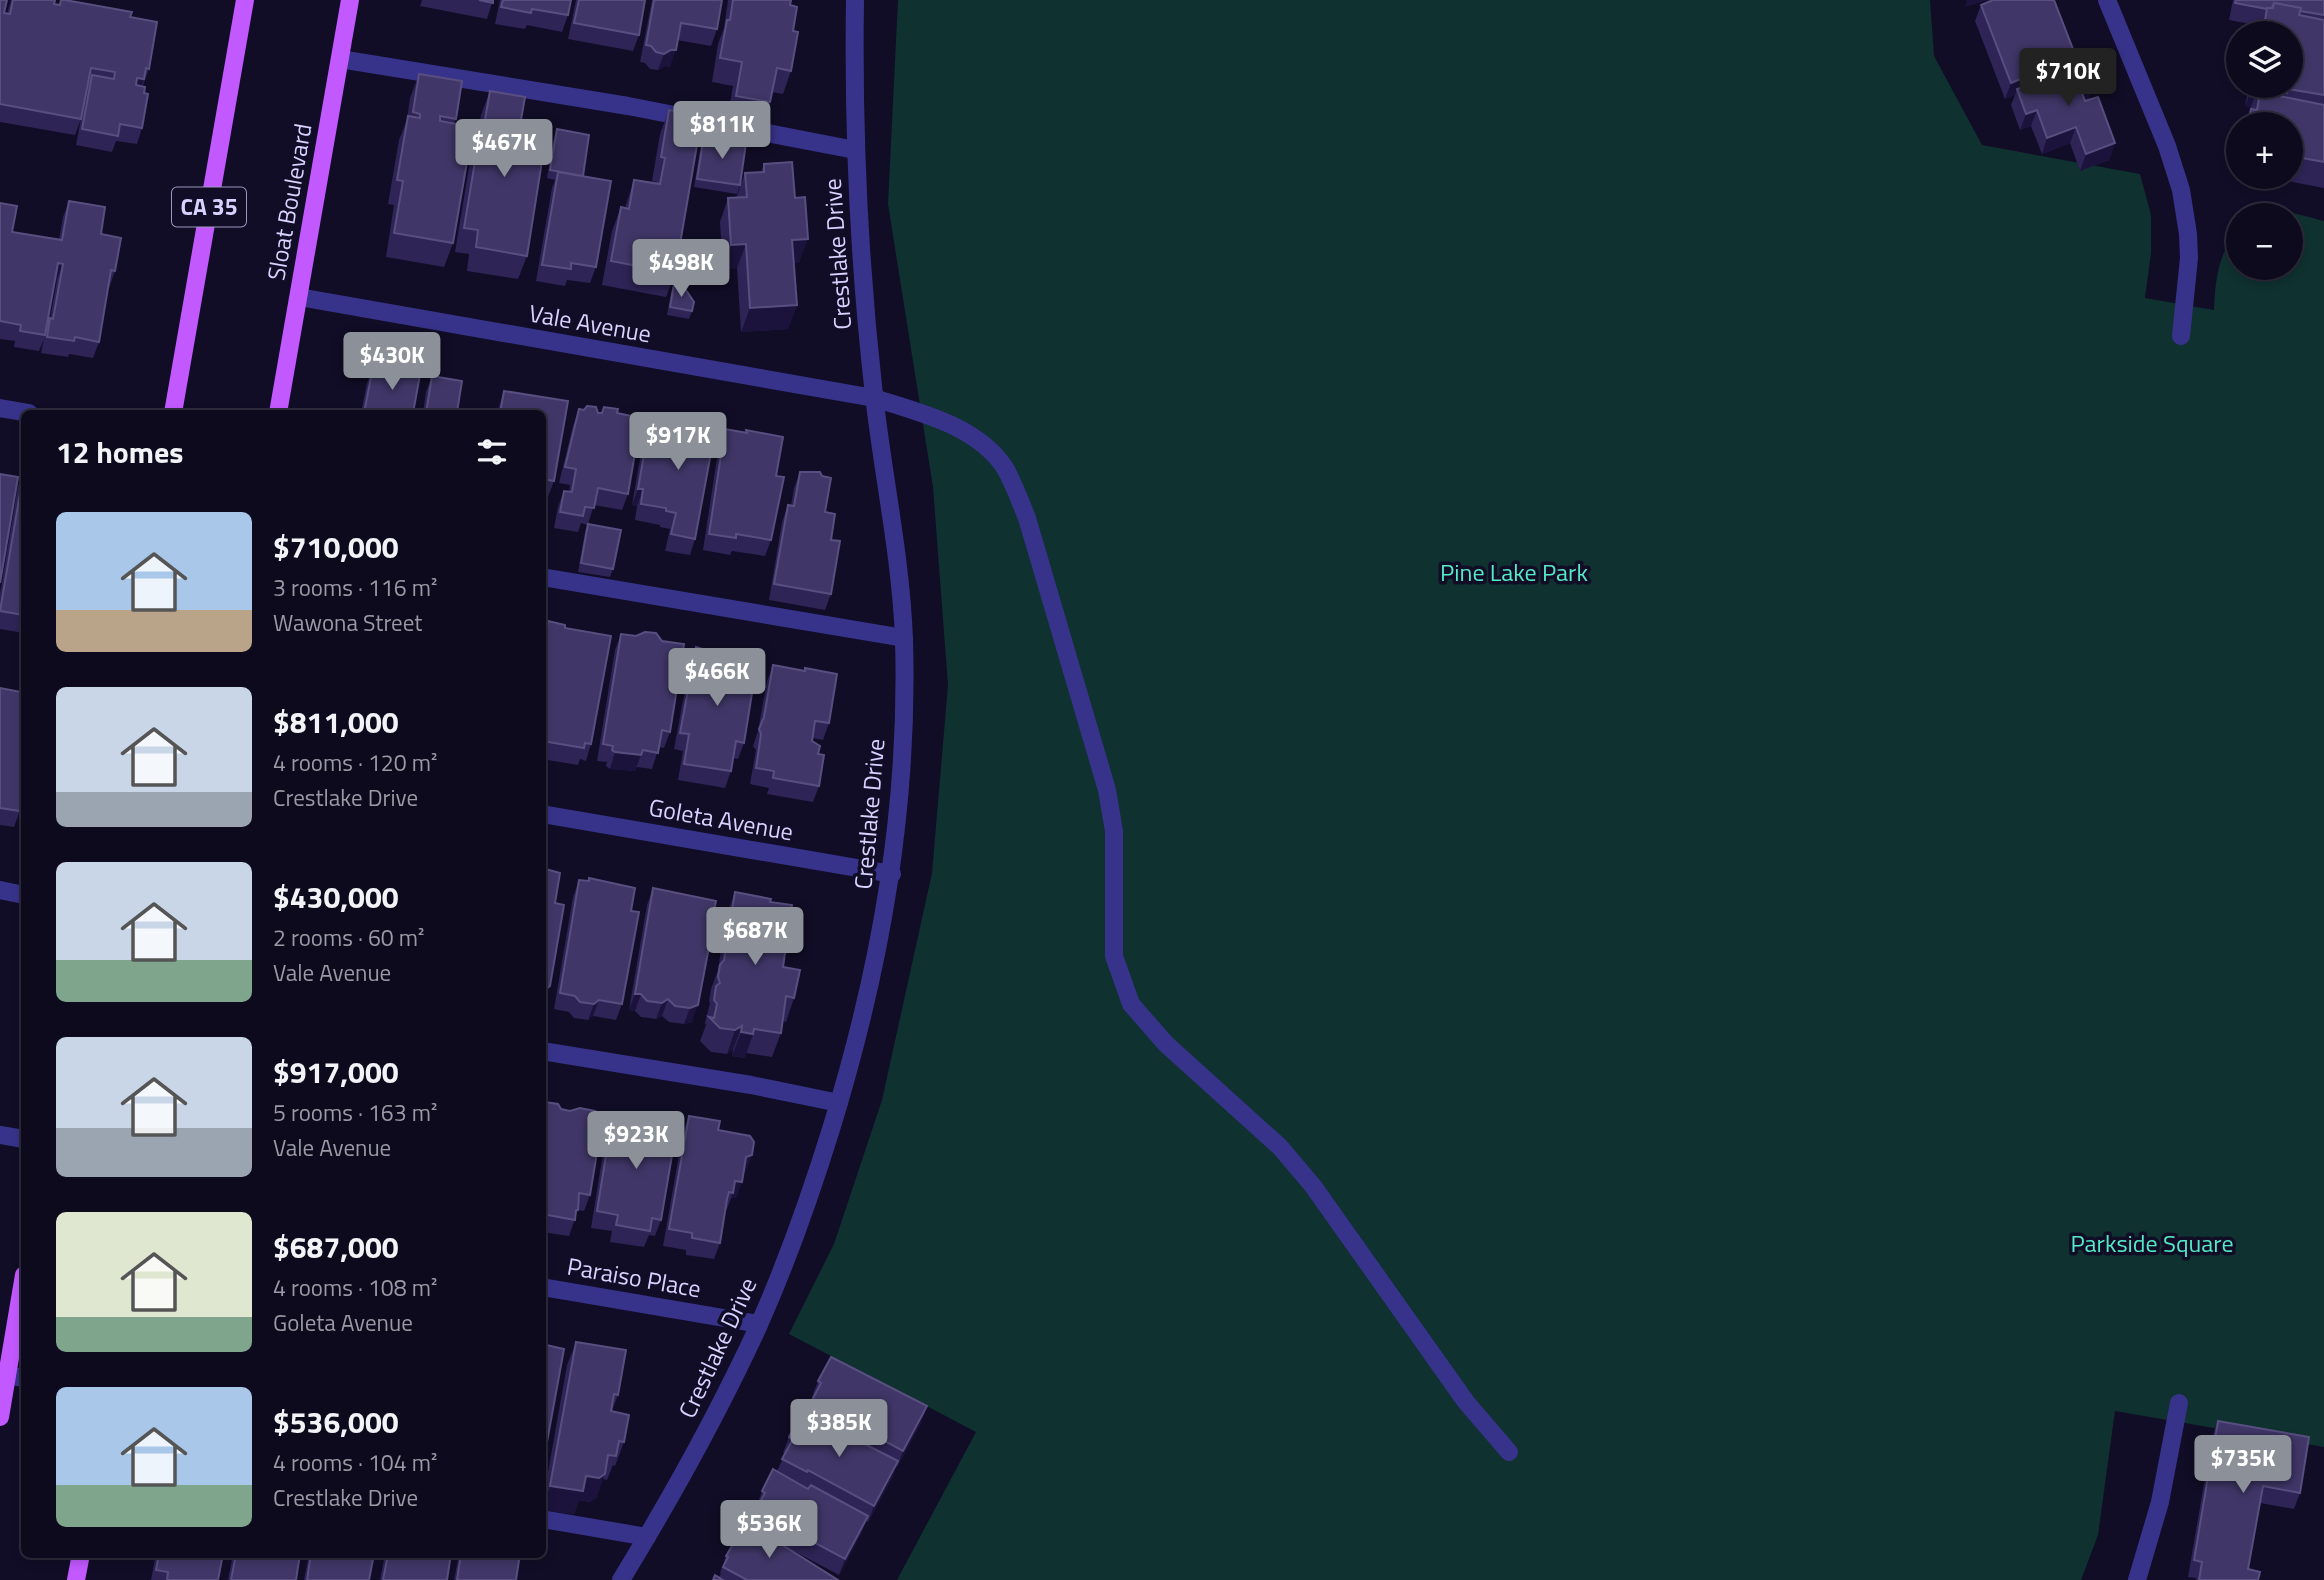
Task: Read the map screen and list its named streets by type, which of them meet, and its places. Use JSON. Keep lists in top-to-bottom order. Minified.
{"streets":{"main road":["Sloat Boulevard","CA 35"],"street":["Crestlake Drive","Vale Avenue","Goleta Avenue","Paraiso Place"]},"crossings":[["Sloat Boulevard","Vale Avenue"],["Crestlake Drive","Vale Avenue"],["Crestlake Drive","Goleta Avenue"],["Crestlake Drive","Paraiso Place"]],"parks":["Pine Lake Park","Parkside Square"],"page":{"map_buttons":["+","−"],"price":["$710K","$811K","$467K","$498K","$430K","$917K","$466K","$687K","$923K","$385K","$735K","$536K"],"heading":"12 homes","list":[{"name":"$710,000","note":"3 rooms · 116 m² · Wawona Street"},{"name":"$811,000","note":"4 rooms · 120 m² · Crestlake Drive"},{"name":"$430,000","note":"2 rooms · 60 m² · Vale Avenue"},{"name":"$917,000","note":"5 rooms · 163 m² · Vale Avenue"},{"name":"$687,000","note":"4 rooms · 108 m² · Goleta Avenue"},{"name":"$536,000","note":"4 rooms · 104 m² · Crestlake Drive"}]}}
